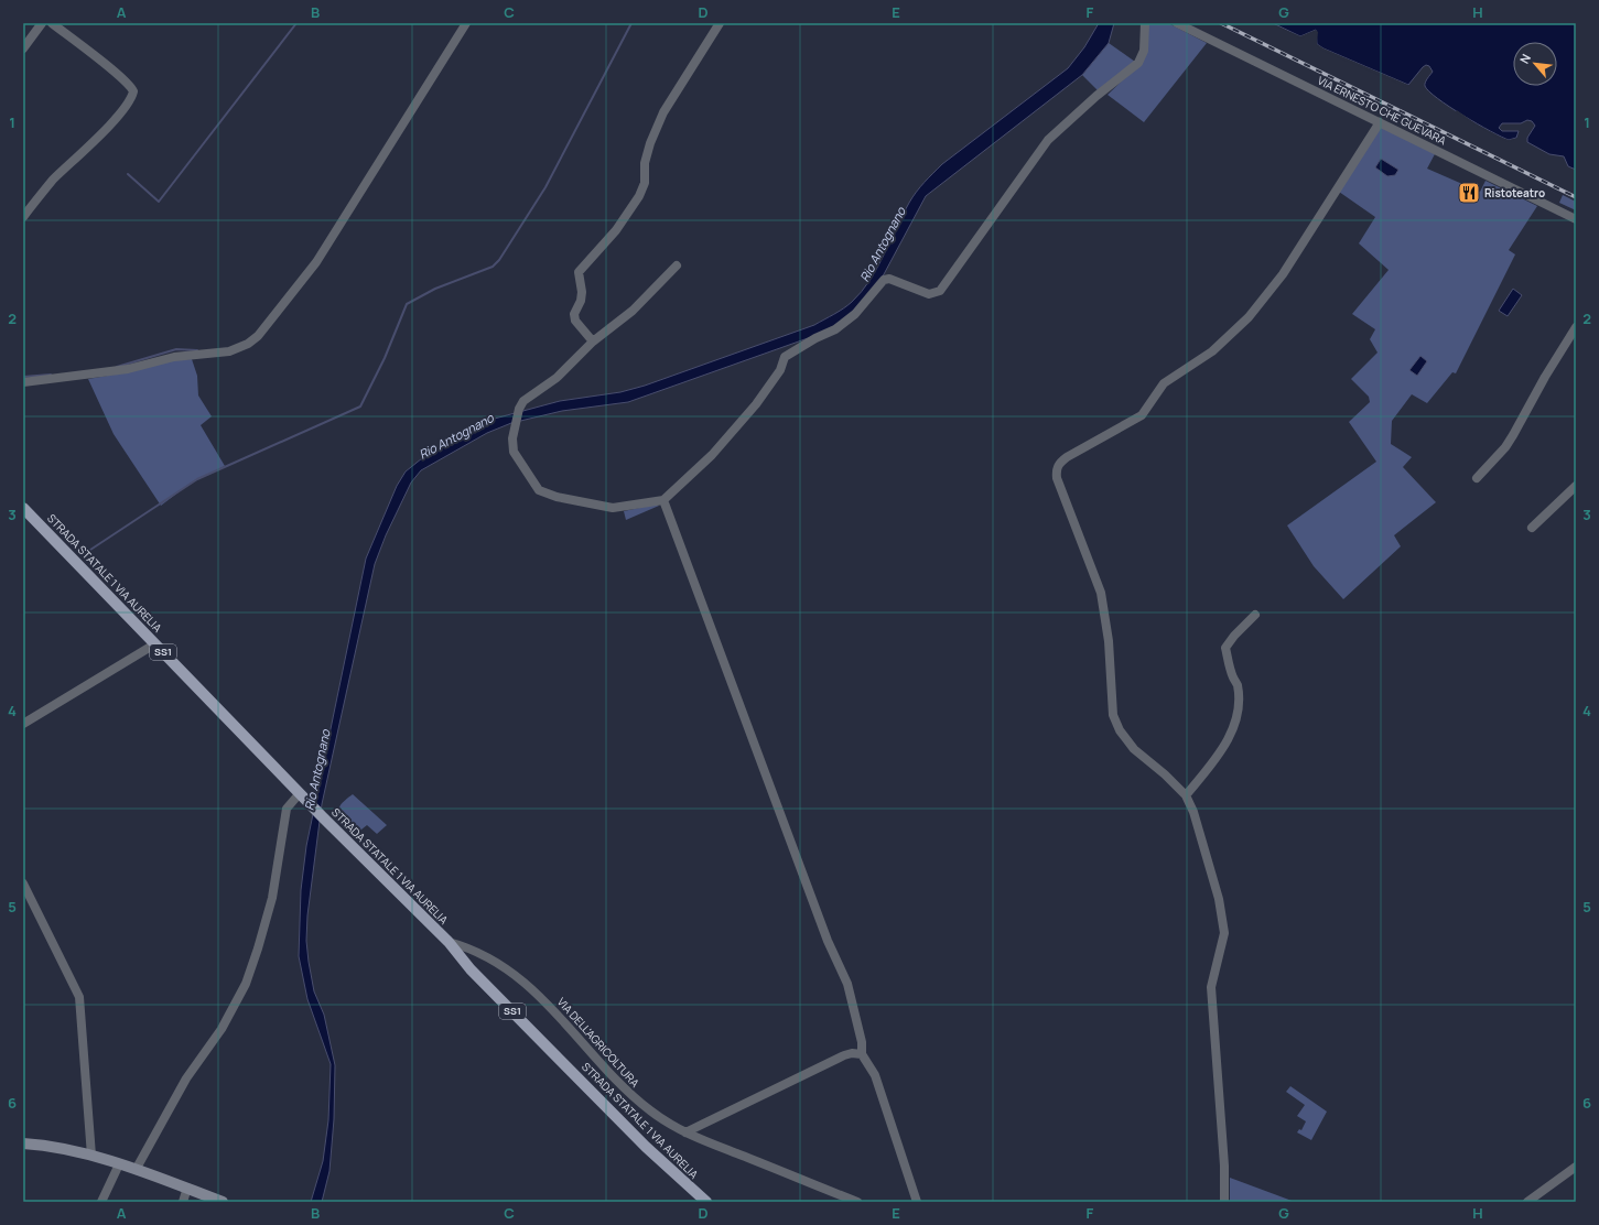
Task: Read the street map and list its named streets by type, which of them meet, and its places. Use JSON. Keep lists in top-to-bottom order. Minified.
{"streets":{"main road":["STRADA STATALE 1 VIA AURELIA","SS1"],"street":["VIA ERNESTO CHE GUEVARA","VIA DELL'AGRICOLTURA"]},"crossings":[["STRADA STATALE 1 VIA AURELIA","VIA DELL'AGRICOLTURA"]],"water":["Rio Antognano"],"places":{"restaurant":["Ristoteatro"]},"north":"top left","grid":{"columns":["A","B","C","D","E","F","G","H"],"rows":["1","2","3","4","5","6"]}}
